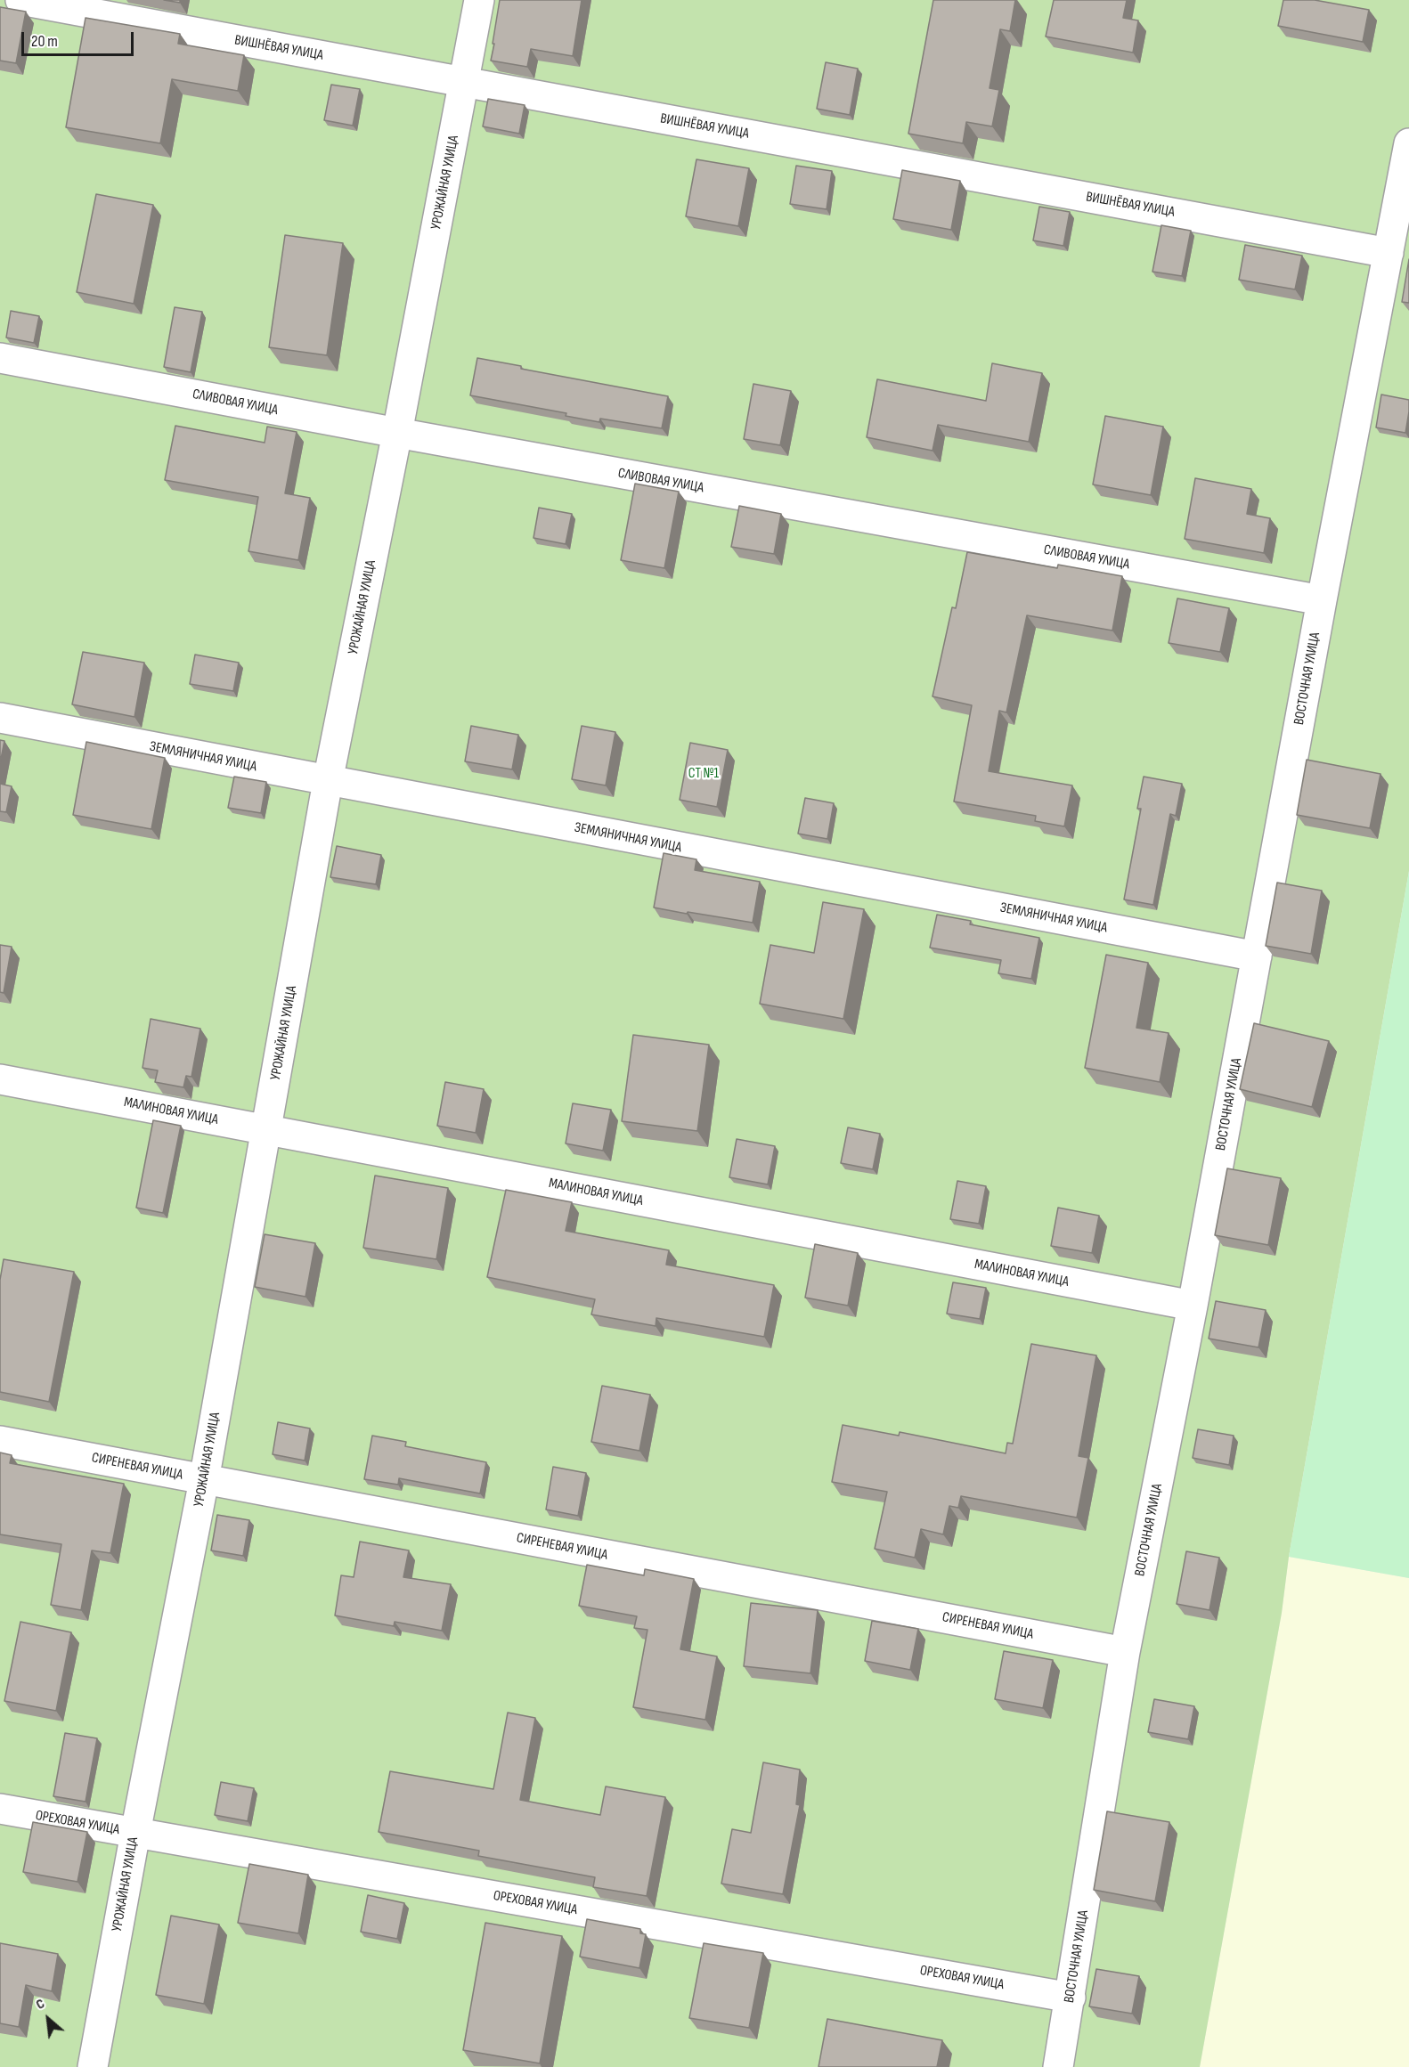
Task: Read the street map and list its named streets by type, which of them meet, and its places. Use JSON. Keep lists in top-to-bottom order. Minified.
{"streets":{"street":["ВИШНЁВАЯ УЛИЦА","УРОЖАЙНАЯ УЛИЦА","СЛИВОВАЯ УЛИЦА","ВОСТОЧНАЯ УЛИЦА","ЗЕМЛЯНИЧНАЯ УЛИЦА","МАЛИНОВАЯ УЛИЦА","СИРЕНЕВАЯ УЛИЦА","ОРЕХОВАЯ УЛИЦА"]},"crossings":[["ВИШНЁВАЯ УЛИЦА","УРОЖАЙНАЯ УЛИЦА"],["ВИШНЁВАЯ УЛИЦА","ВОСТОЧНАЯ УЛИЦА"],["УРОЖАЙНАЯ УЛИЦА","СЛИВОВАЯ УЛИЦА"],["УРОЖАЙНАЯ УЛИЦА","ЗЕМЛЯНИЧНАЯ УЛИЦА"],["УРОЖАЙНАЯ УЛИЦА","МАЛИНОВАЯ УЛИЦА"],["УРОЖАЙНАЯ УЛИЦА","СИРЕНЕВАЯ УЛИЦА"],["УРОЖАЙНАЯ УЛИЦА","ОРЕХОВАЯ УЛИЦА"],["СЛИВОВАЯ УЛИЦА","ВОСТОЧНАЯ УЛИЦА"],["ВОСТОЧНАЯ УЛИЦА","ЗЕМЛЯНИЧНАЯ УЛИЦА"],["ВОСТОЧНАЯ УЛИЦА","МАЛИНОВАЯ УЛИЦА"],["ВОСТОЧНАЯ УЛИЦА","СИРЕНЕВАЯ УЛИЦА"],["ВОСТОЧНАЯ УЛИЦА","ОРЕХОВАЯ УЛИЦА"]],"parks":["СТ №1"],"scale_bar":"20 m","north":"top left"}
